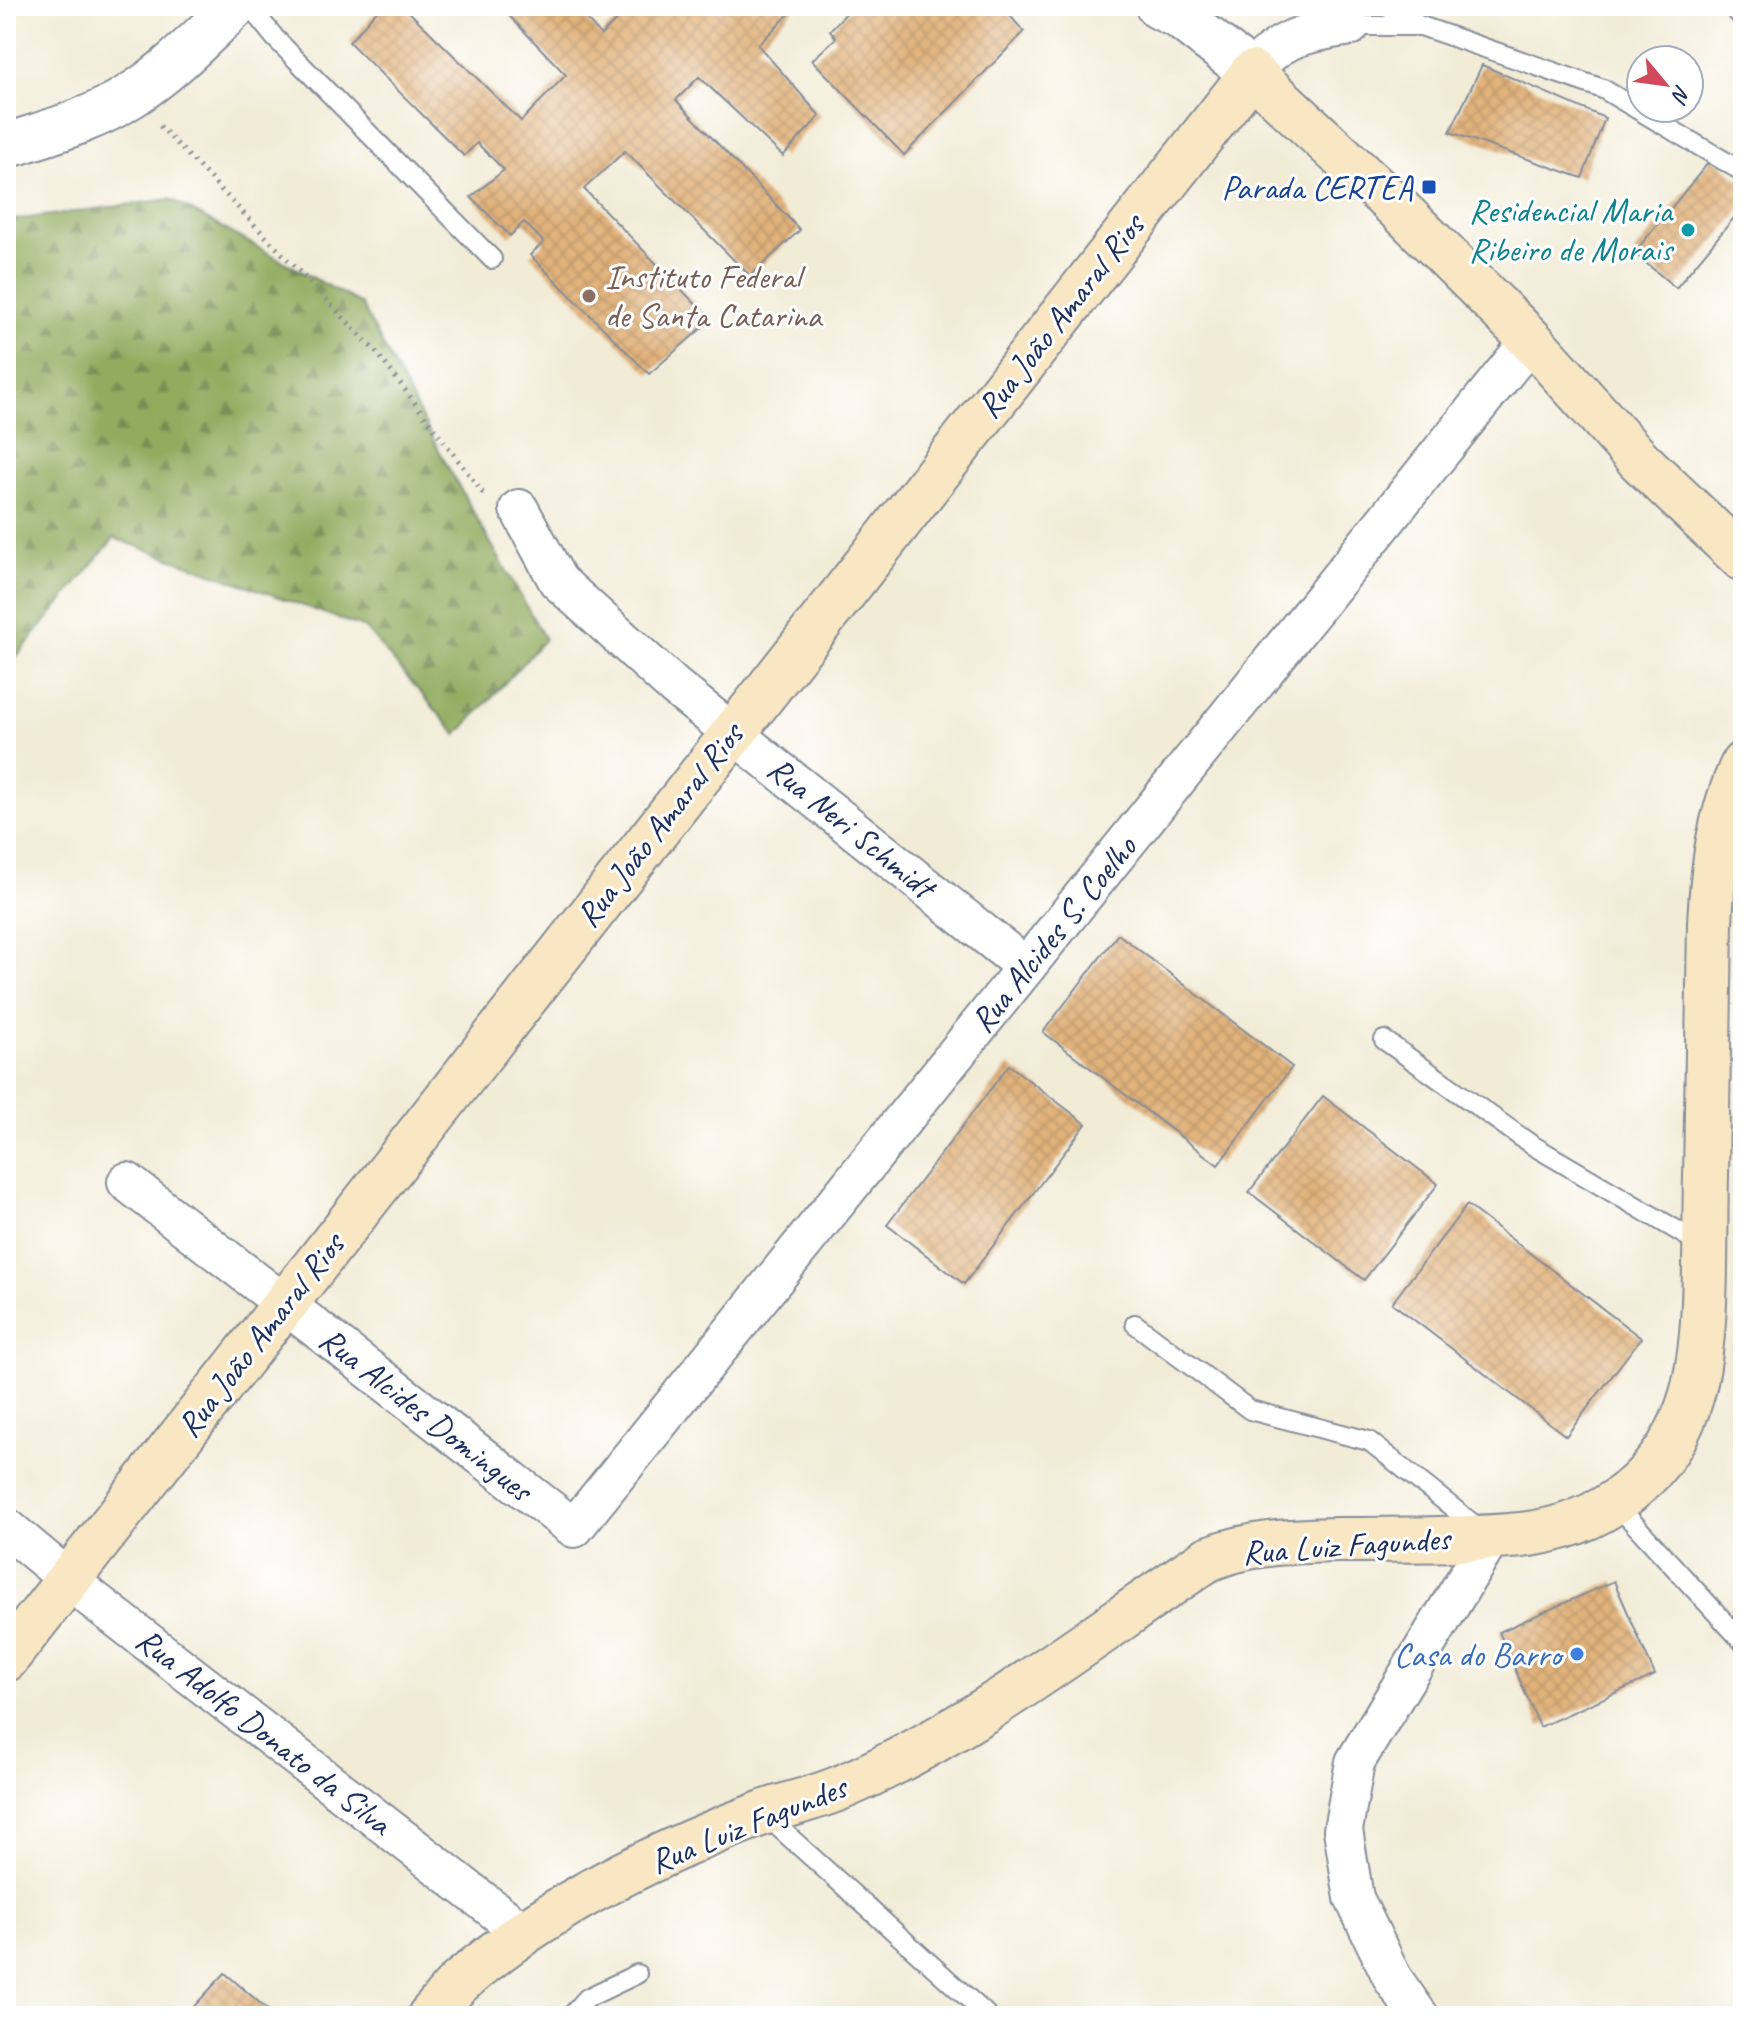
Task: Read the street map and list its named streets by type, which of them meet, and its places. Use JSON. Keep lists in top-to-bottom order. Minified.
{"streets":{"main road":["Rua João Amaral Rios","Rua Luiz Fagundes"],"street":["Rua Neri Schmidt","Rua Alcides S. Coelho","Rua Alcides Domingues","Rua Adolfo Donato da Silva"]},"crossings":[["Rua João Amaral Rios","Rua Neri Schmidt"],["Rua João Amaral Rios","Rua Alcides Domingues"],["Rua João Amaral Rios","Rua Adolfo Donato da Silva"],["Rua Neri Schmidt","Rua Alcides S. Coelho"],["Rua Alcides S. Coelho","Rua Alcides Domingues"],["Rua Luiz Fagundes","Rua Adolfo Donato da Silva"]],"places":{"transit":["Parada CERTEA"],"other":["Residencial Maria Ribeiro de Morais","Instituto Federal de Santa Catarina","Casa do Barro"]},"north":"bottom right"}
